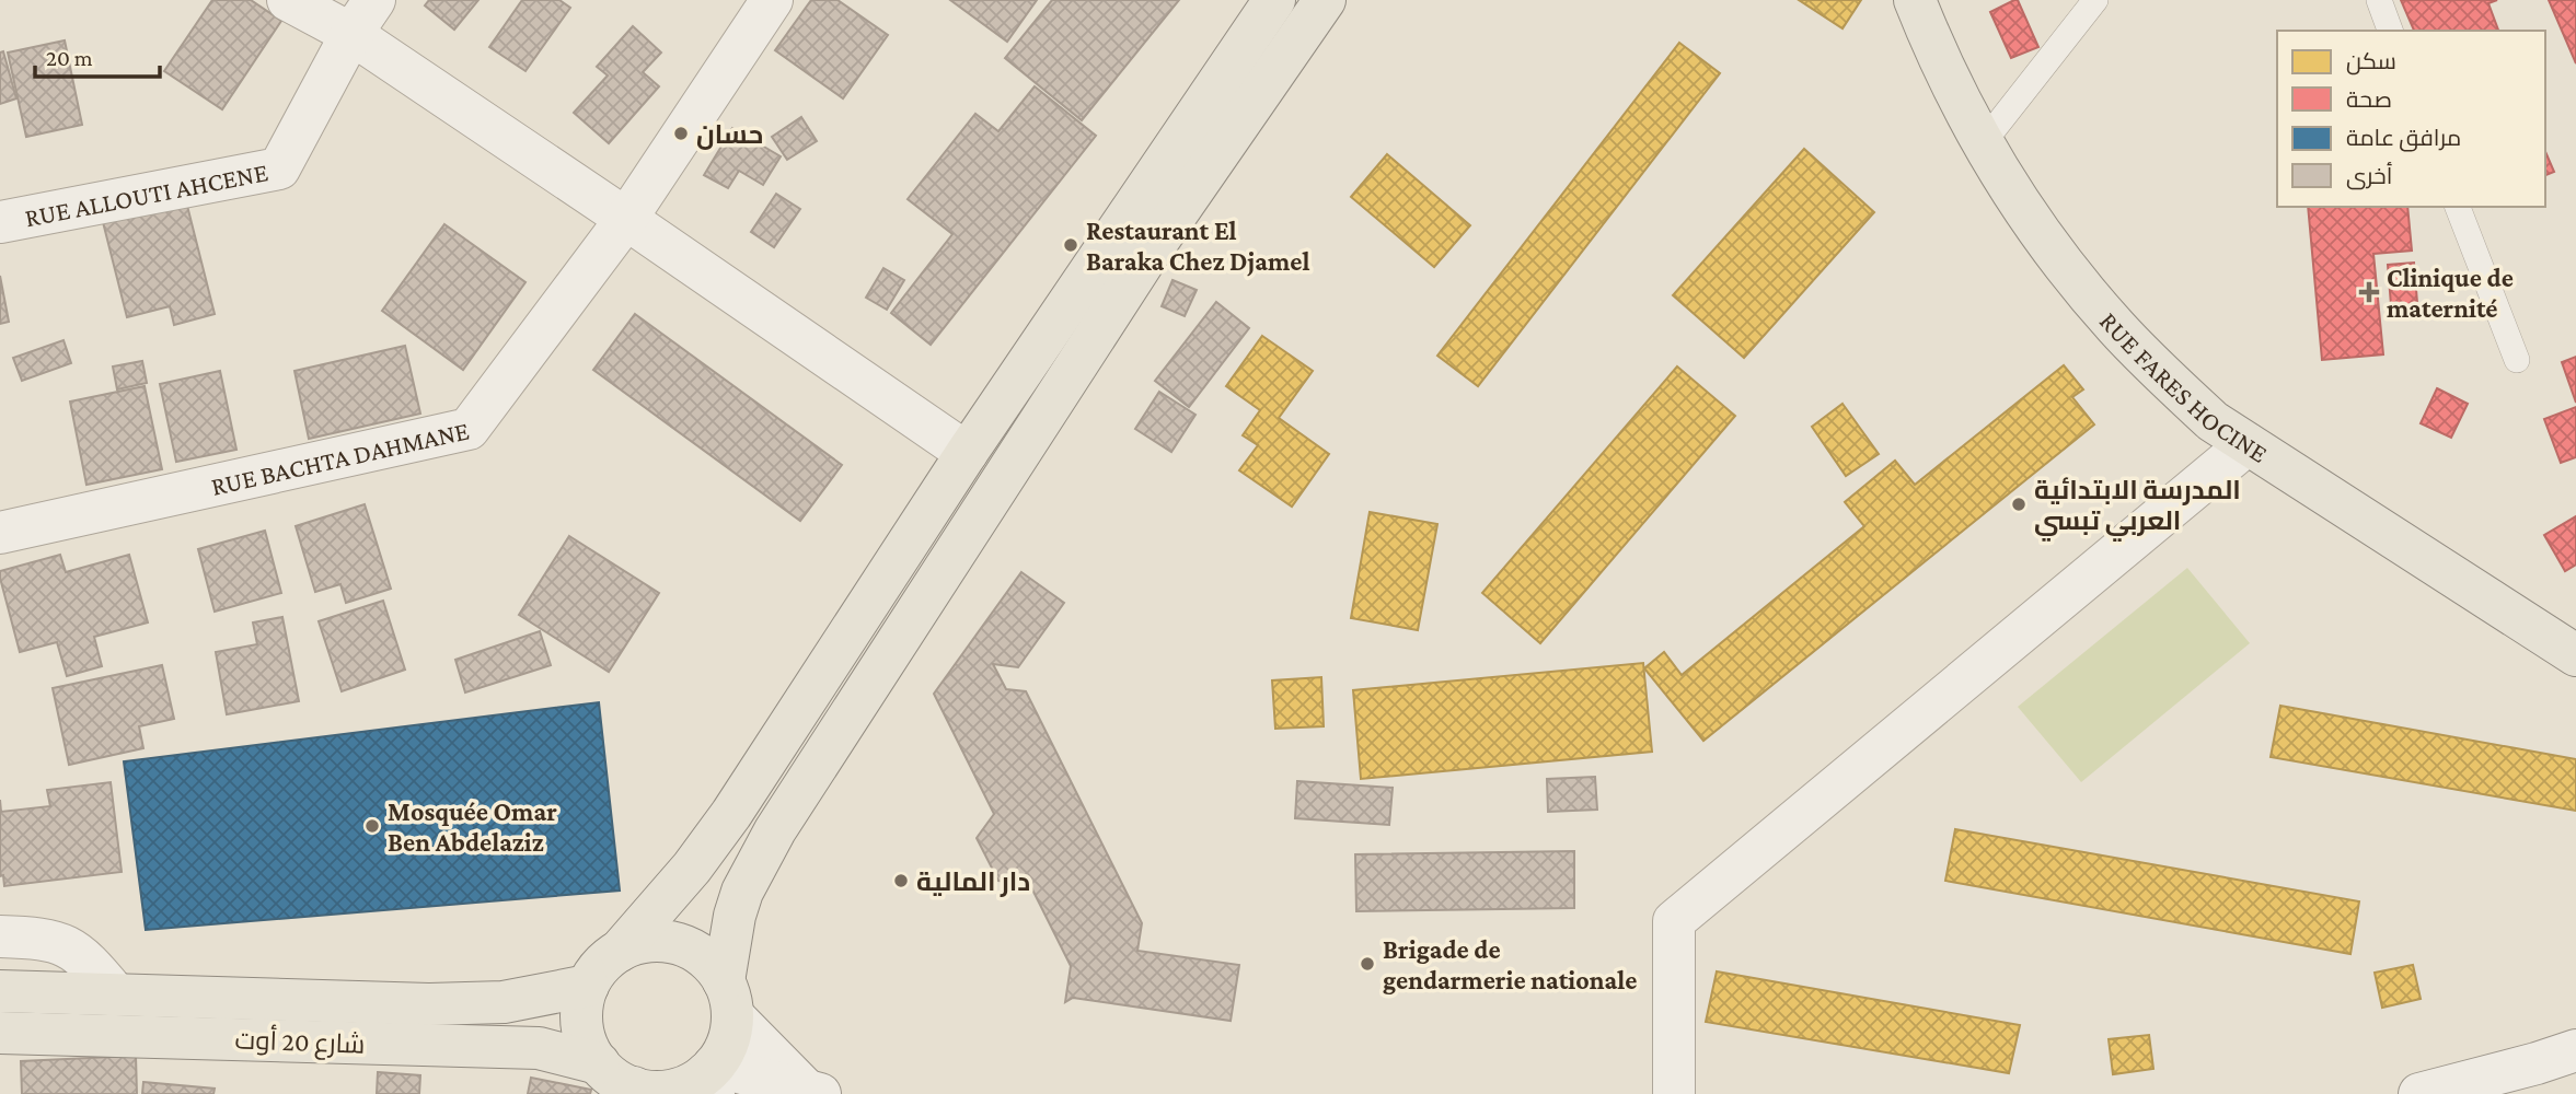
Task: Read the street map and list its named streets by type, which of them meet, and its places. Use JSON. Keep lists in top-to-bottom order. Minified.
{"streets":{"main road":["RUE FARES HOCINE","شارع 20 أوت"],"street":["RUE ALLOUTI AHCENE","RUE BACHTA DAHMANE"]},"places":{"other":["حسان","Restaurant El Baraka Chez Djamel","المدرسة الابتدائية العربي تبسي","Mosquée Omar Ben Abdelaziz","دار المالية","Brigade de gendarmerie nationale"],"health":["Clinique de maternité"]},"legend":["سكن","صحة","مرافق عامة","أخرى"],"scale_bar":"20 m"}
